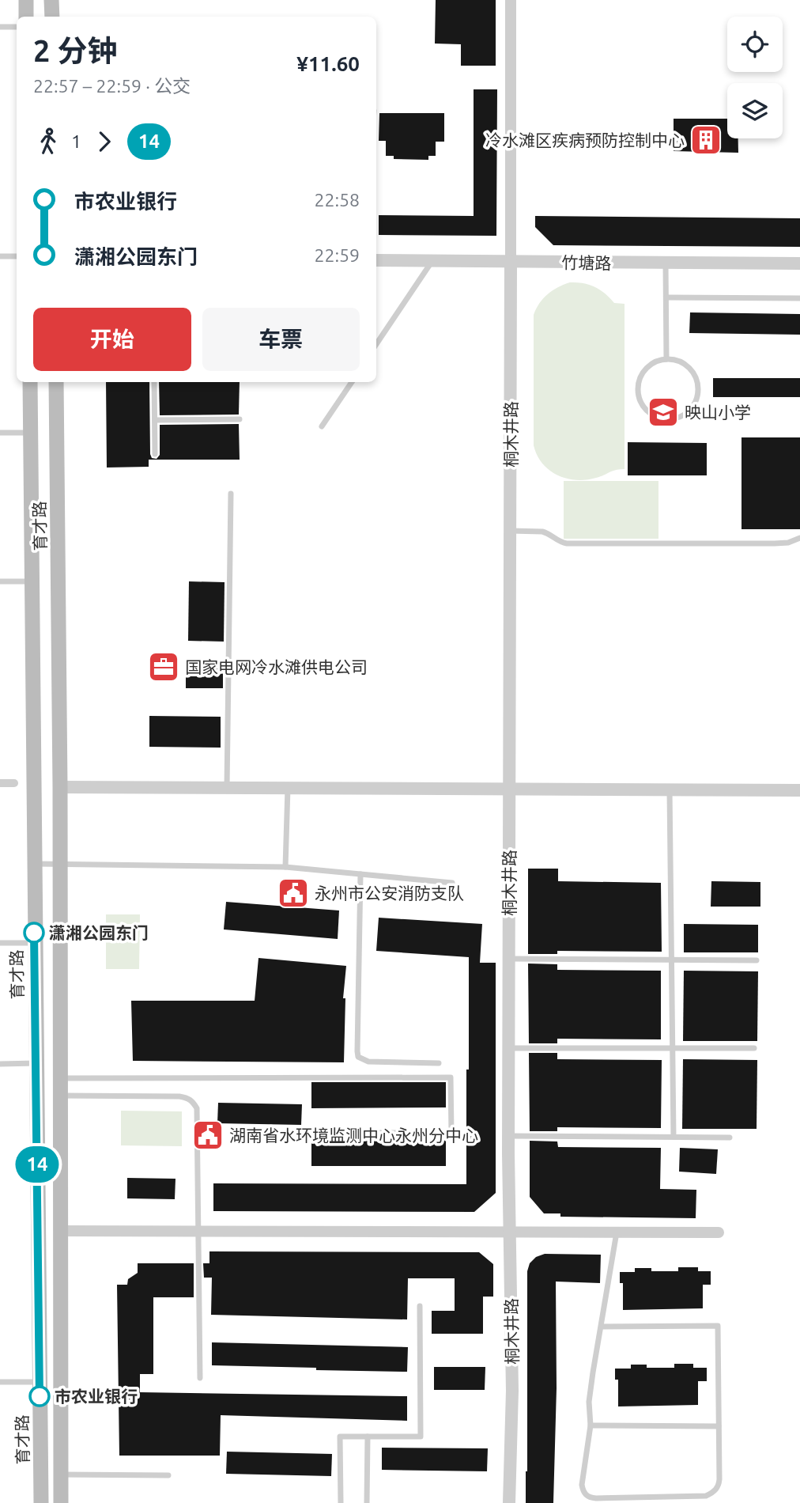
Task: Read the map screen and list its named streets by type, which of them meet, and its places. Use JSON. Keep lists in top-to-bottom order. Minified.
{"streets":{"main road":["育才路"],"street":["竹塘路","桐木井路"]},"crossings":[["竹塘路","桐木井路"]],"places":{"building":["冷水滩区疾病预防控制中心"],"school or university":["映山小学"],"office":["国家电网冷水滩供电公司"],"public building":["永州市公安消防支队","湖南省水环境监测中心永州分中心"],"other":["潇湘公园东门","市农业银行"]},"lines":["bus line 14"],"page":{"on_map":"14","heading":["2 分钟","22:57 – 22:59 · 公交","¥11.60"],"legs":["1","14"],"list":[{"name":"市农业银行","value":"22:58"},{"name":"潇湘公园东门","value":"22:59"}],"buttons":["开始","车票"]}}
